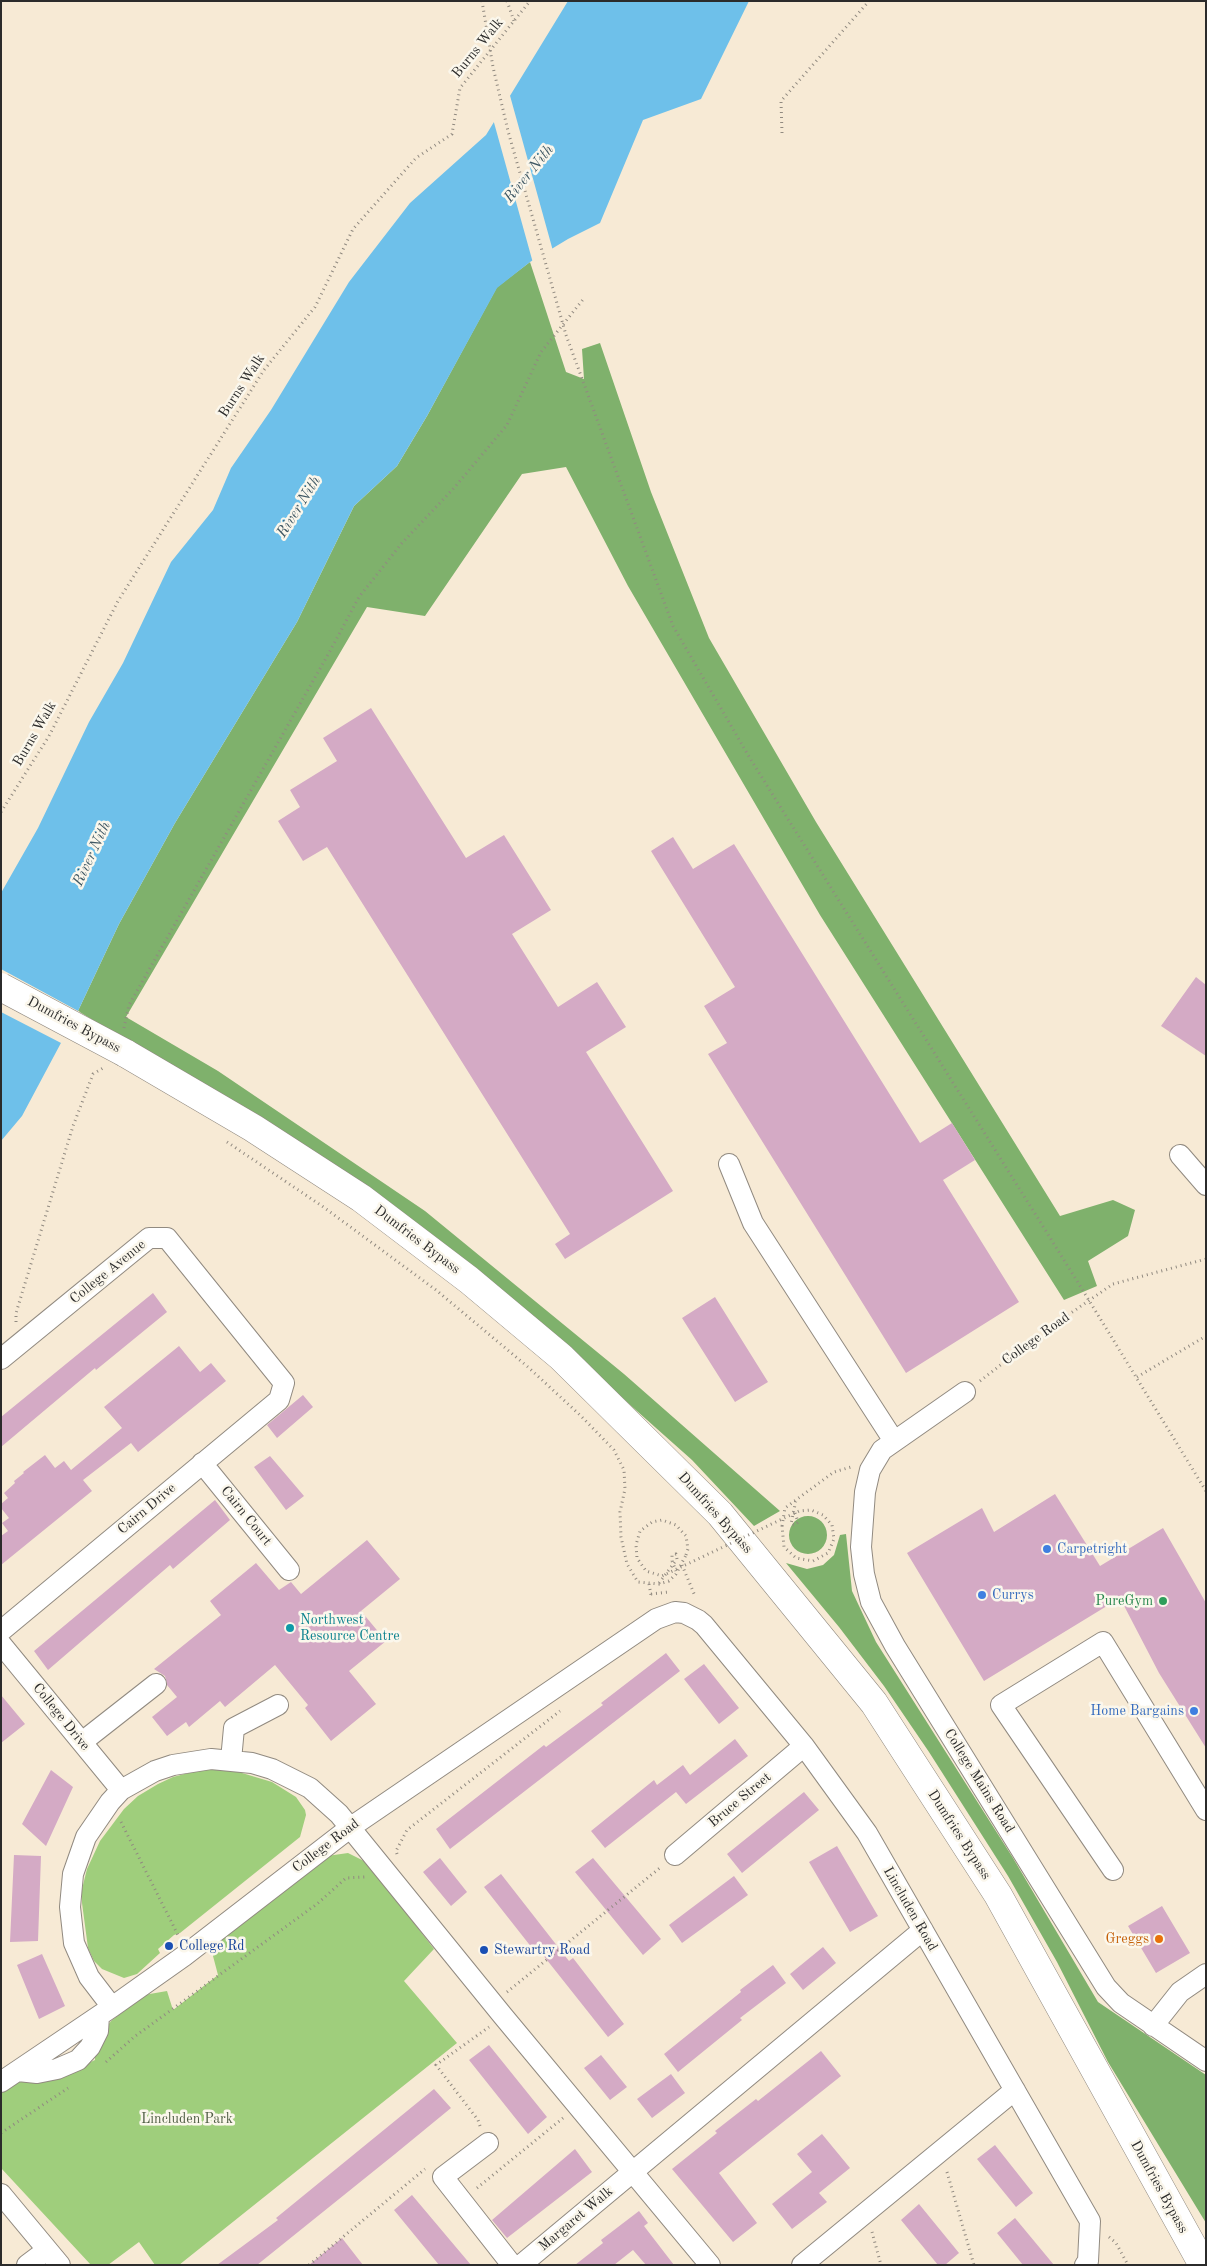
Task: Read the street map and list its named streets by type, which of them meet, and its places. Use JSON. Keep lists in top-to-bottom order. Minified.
{"streets":{"highway":["Dumfries Bypass"],"street":["College Avenue","College Road","Cairn Drive","Cairn Court","College Drive","College Mains Road","Bruce Street","Lincluden Road","Margaret Walk"],"path":["Burns Walk"]},"crossings":[["College Avenue","Cairn Drive"],["College Road","Lincluden Road"],["Cairn Drive","Cairn Court"],["Bruce Street","Lincluden Road"],["Lincluden Road","Margaret Walk"]],"water":["River Nith"],"parks":["Lincluden Park"],"places":["Carpetright","Currys","PureGym","Northwest Resource Centre","Home Bargains","Greggs","College Rd","Stewartry Road"]}
